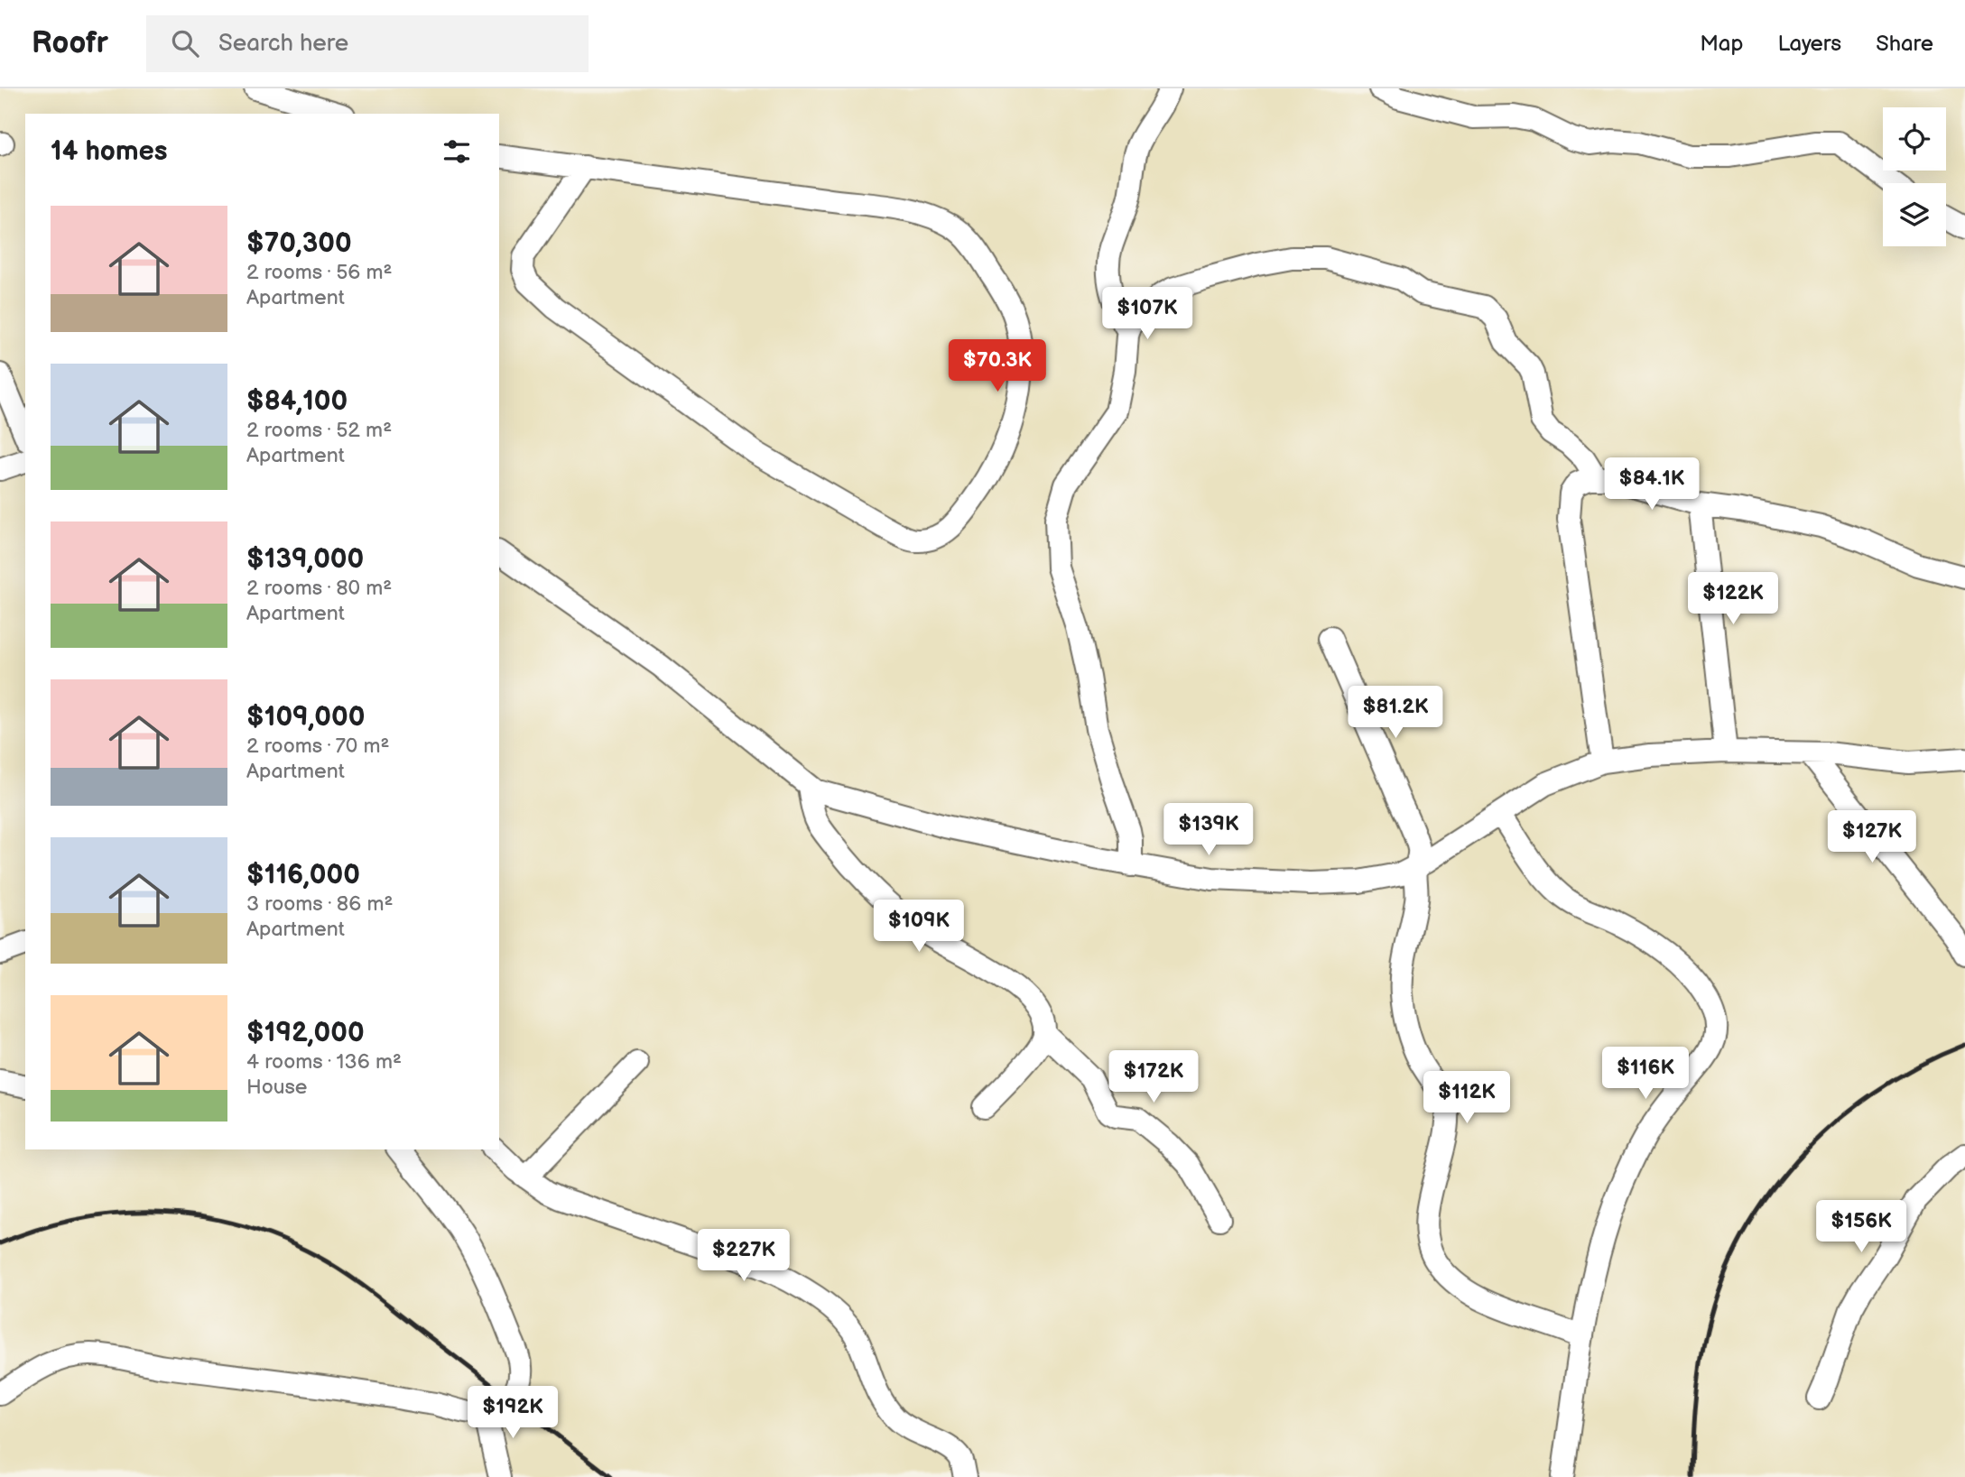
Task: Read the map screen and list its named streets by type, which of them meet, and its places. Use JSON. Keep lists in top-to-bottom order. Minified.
{"page":{"header":"Roofr","search":"Search here","nav":["Map","Layers","Share"],"heading":"14 homes","list":[{"name":"$70,300","note":"2 rooms · 56 m² · Apartment"},{"name":"$84,100","note":"2 rooms · 52 m² · Apartment"},{"name":"$139,000","note":"2 rooms · 80 m² · Apartment"},{"name":"$109,000","note":"2 rooms · 70 m² · Apartment"},{"name":"$116,000","note":"3 rooms · 86 m² · Apartment"},{"name":"$192,000","note":"4 rooms · 136 m² · House"}],"price":["$107K","$70.3K","$84.1K","$122K","$81.2K","$139K","$127K","$109K","$116K","$172K","$112K","$156K","$227K","$192K"]}}
